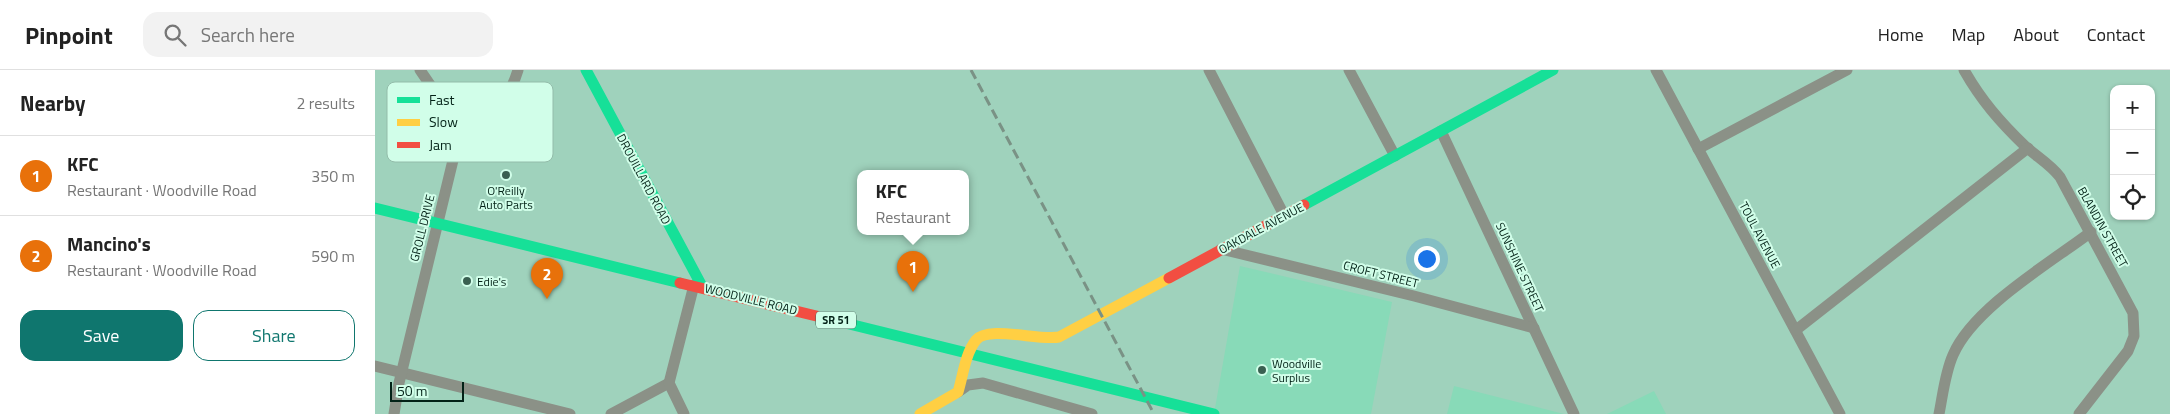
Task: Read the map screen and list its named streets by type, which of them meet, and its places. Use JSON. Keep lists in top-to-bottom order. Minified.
{"streets":{"street":["DROUILLARD ROAD","BLANDIN STREET","GROLL DRIVE","OAKDALE AVENUE","TOUL AVENUE","SUNSHINE STREET","CROFT STREET","WOODVILLE ROAD","SR 51"]},"crossings":[["DROUILLARD ROAD","WOODVILLE ROAD"],["GROLL DRIVE","WOODVILLE ROAD"],["OAKDALE AVENUE","SUNSHINE STREET"],["OAKDALE AVENUE","CROFT STREET"],["OAKDALE AVENUE","WOODVILLE ROAD"],["SUNSHINE STREET","CROFT STREET"]],"places":["O'Reilly Auto Parts","Edie's","Woodville Surplus"],"legend":["Fast","Slow","Jam"],"scale_bar":"50 m","page":{"header":"Pinpoint","search":"Search here","nav":["Home","Map","About","Contact"],"heading":["Nearby","2 results"],"map_buttons":["+","−"],"list":[{"mark":"1","name":"KFC","note":"Restaurant · Woodville Road","value":"350 m"},{"mark":"2","name":"Mancino's","note":"Restaurant · Woodville Road","value":"590 m"}],"popup":["KFC","Restaurant"],"pins":["1","2"],"buttons":["Save","Share"],"scale":"50 m"}}
